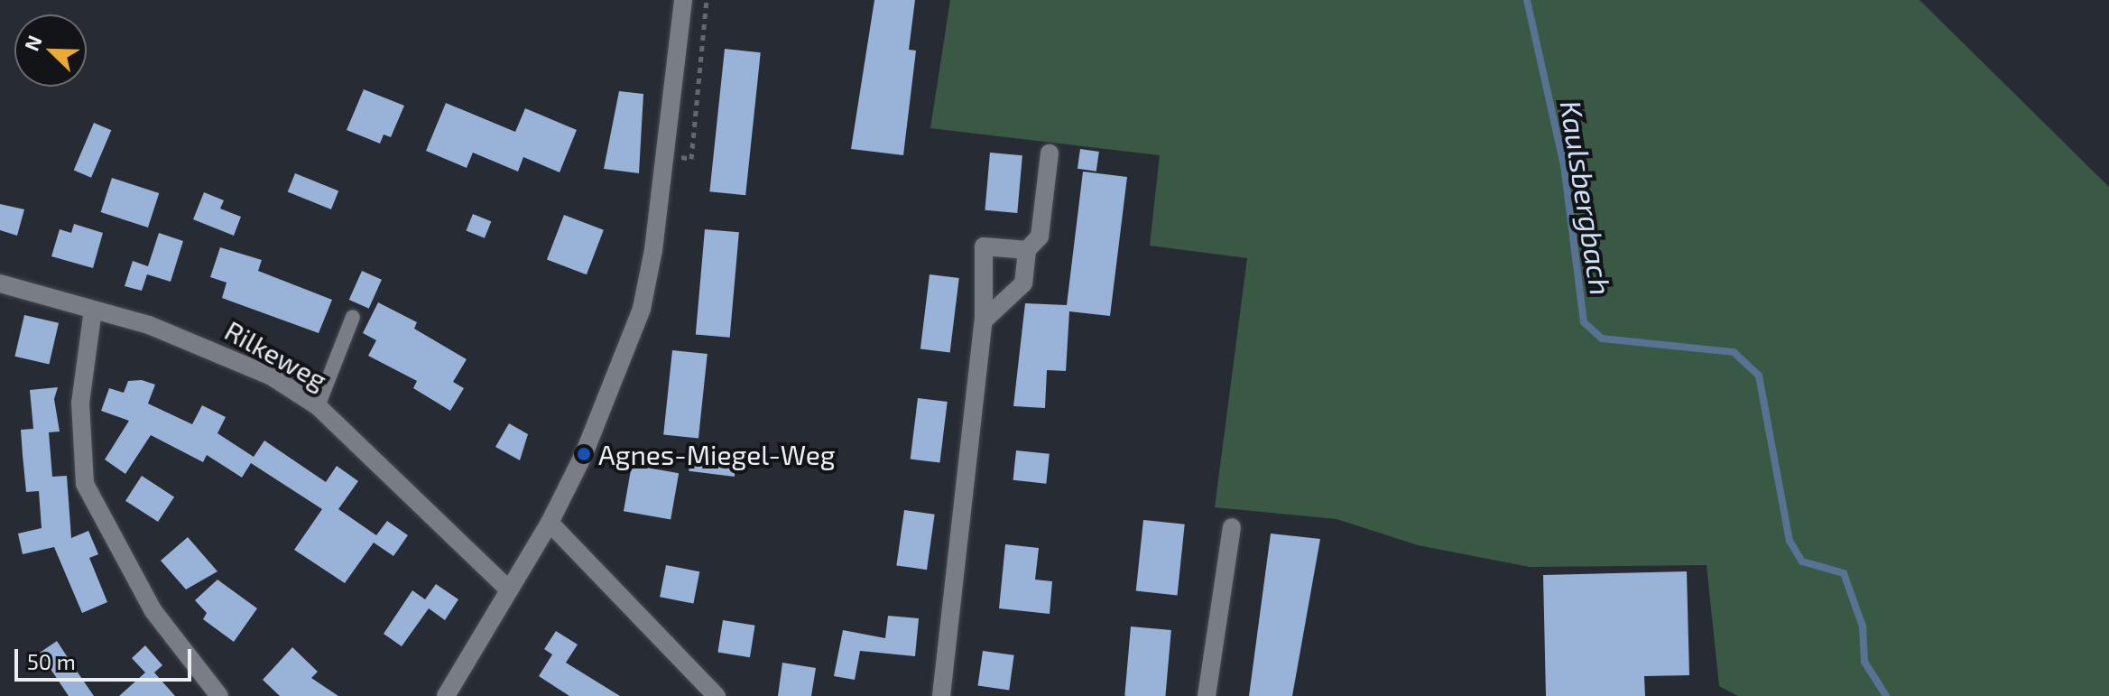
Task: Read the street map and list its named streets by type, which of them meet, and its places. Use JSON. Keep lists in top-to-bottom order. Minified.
{"streets":{"street":["Rilkeweg"]},"water":["Kaulsbergbach"],"places":["Agnes-Miegel-Weg"],"scale_bar":"50 m","north":"top left"}
